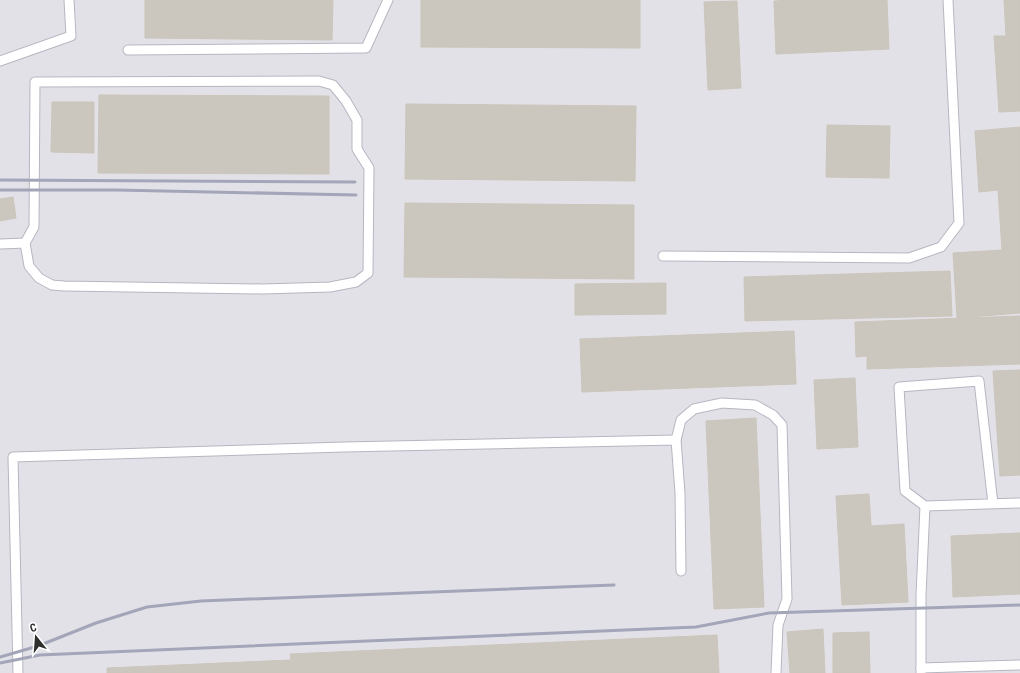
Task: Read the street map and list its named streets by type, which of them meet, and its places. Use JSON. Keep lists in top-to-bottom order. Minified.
{"north":"top"}
